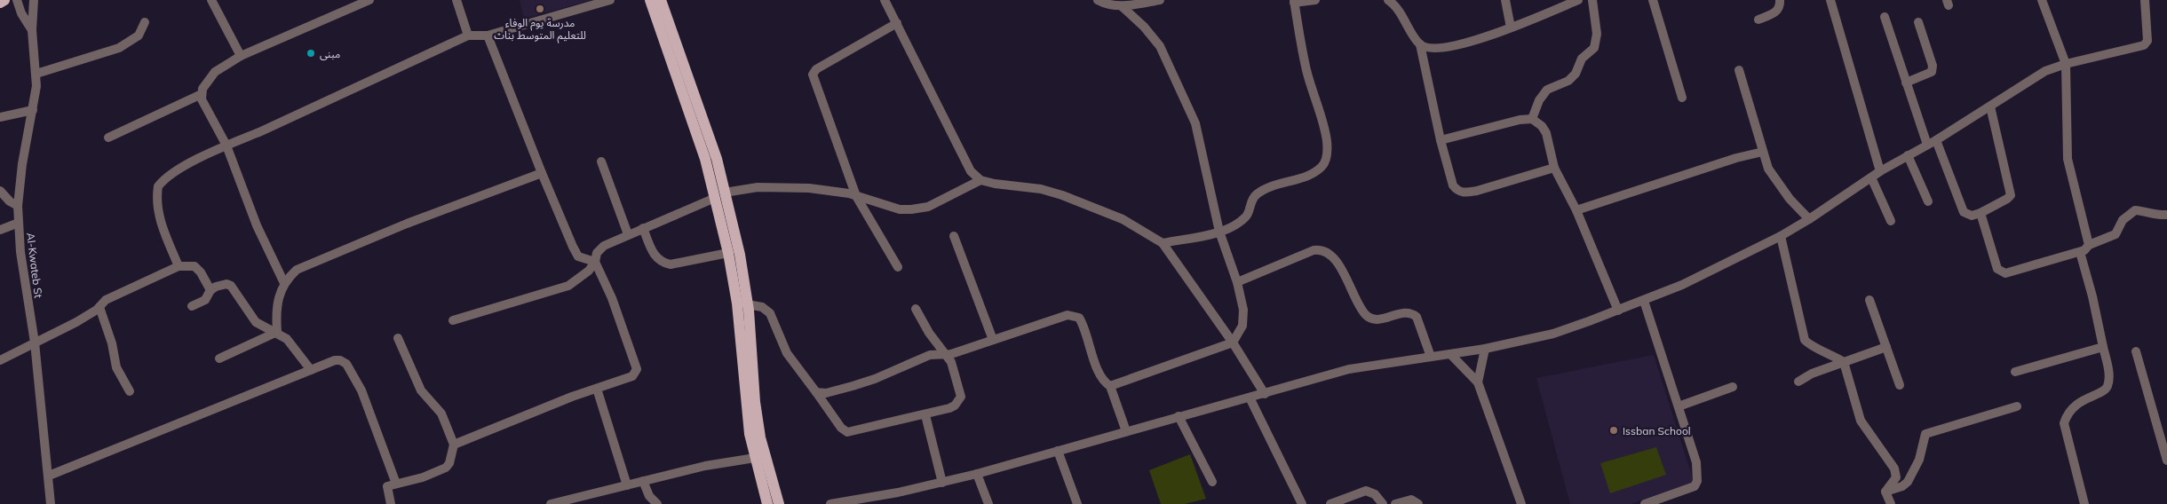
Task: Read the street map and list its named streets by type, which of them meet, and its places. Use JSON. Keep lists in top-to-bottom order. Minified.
{"streets":{"street":["Al-Kwateb St"]},"places":["مدرسة يوم الوفاء للتعليم المتوسط بنات","مبنى","Issban School"]}
